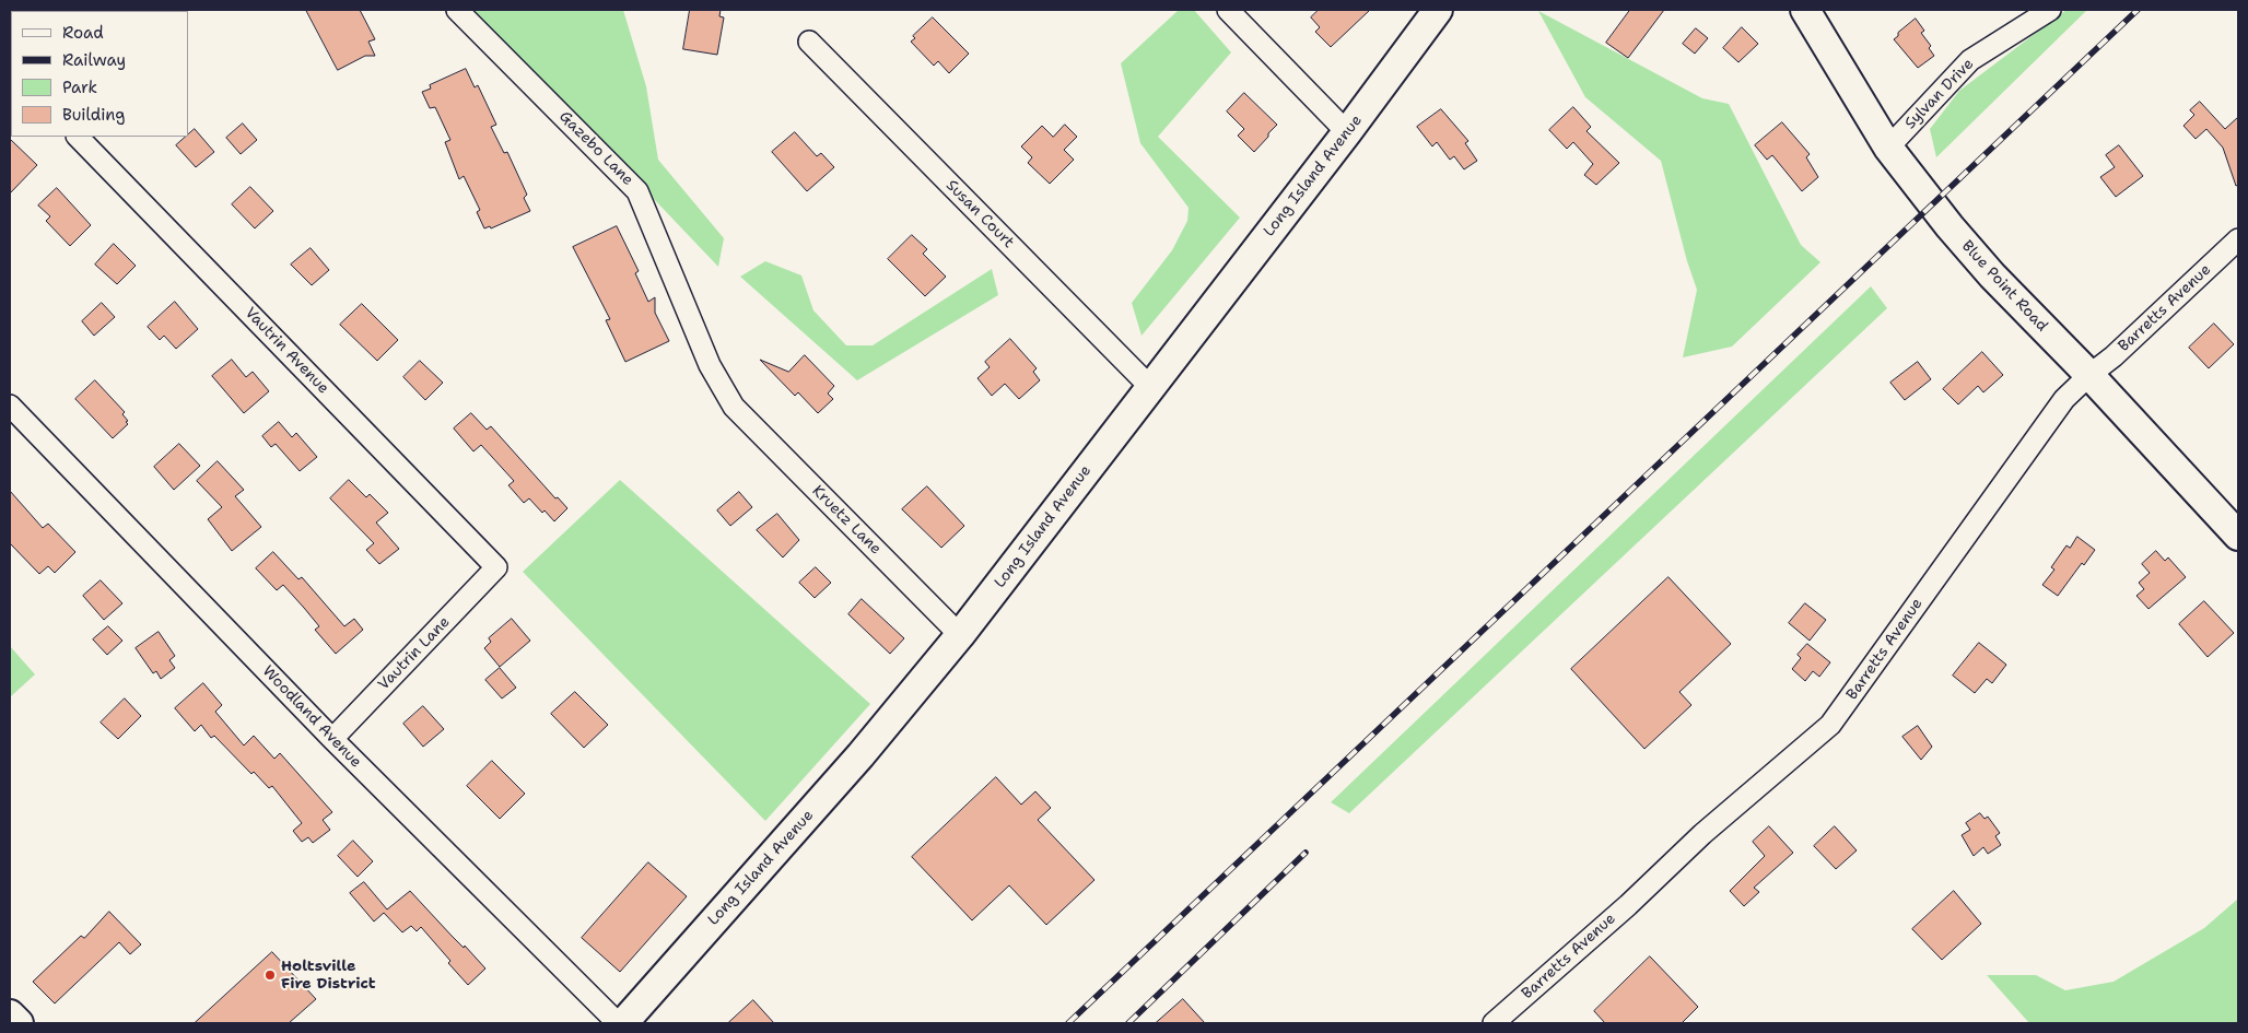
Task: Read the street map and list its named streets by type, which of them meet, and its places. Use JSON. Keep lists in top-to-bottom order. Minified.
{"streets":{"street":["Sylvan Drive","Gazebo Lane","Long Island Avenue","Susan Court","Blue Point Road","Barretts Avenue","Vautrin Avenue","Kruetz Lane","Vautrin Lane","Woodland Avenue"]},"crossings":[["Sylvan Drive","Blue Point Road"],["Gazebo Lane","Kruetz Lane"],["Long Island Avenue","Susan Court"],["Long Island Avenue","Kruetz Lane"],["Blue Point Road","Barretts Avenue"],["Vautrin Avenue","Vautrin Lane"],["Vautrin Lane","Woodland Avenue"]],"places":["Holtsville Fire District"],"legend":["Road","Railway","Park","Building"]}
